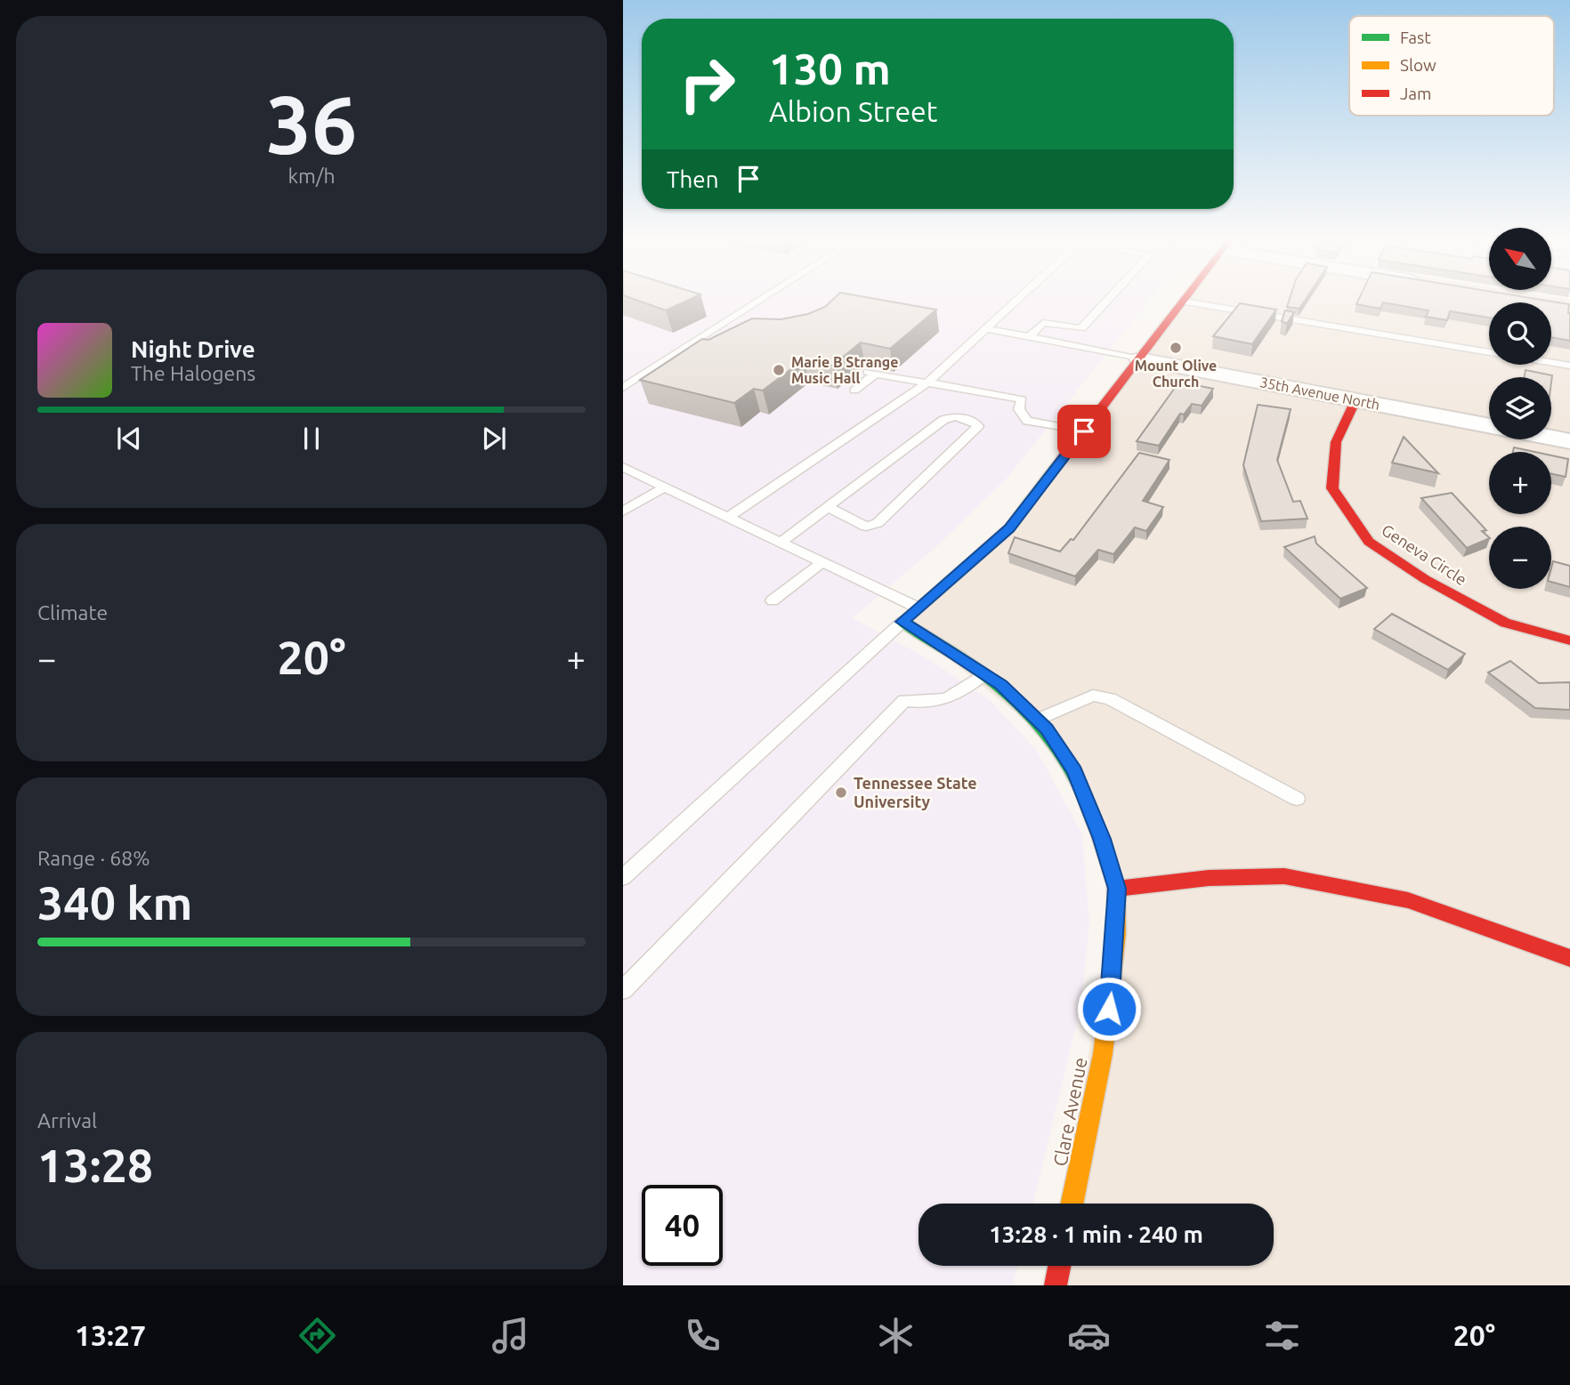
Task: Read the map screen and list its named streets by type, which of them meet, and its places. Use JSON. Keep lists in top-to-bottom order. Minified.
{"streets":{"street":["35th Avenue North","Geneva Circle","Clare Avenue"]},"crossings":[["35th Avenue North","Geneva Circle"]],"places":["Mount Olive Church","Marie B Strange Music Hall","Tennessee State University"],"legend":["Fast","Slow","Jam"],"north":"top left","page":{"tile":[["36","km/h"],"Climate",["Range · 68%","340 km"],["Arrival","13:28"]],"turn":["130 m","Albion Street"],"then":"Then","map_buttons":["+","−"],"song":["Night Drive","The Halogens"],"heat":["−","20°","+"],"limit":"40","trip":"13:28 · 1 min · 240 m","tabs":["13:27","20°"]}}
